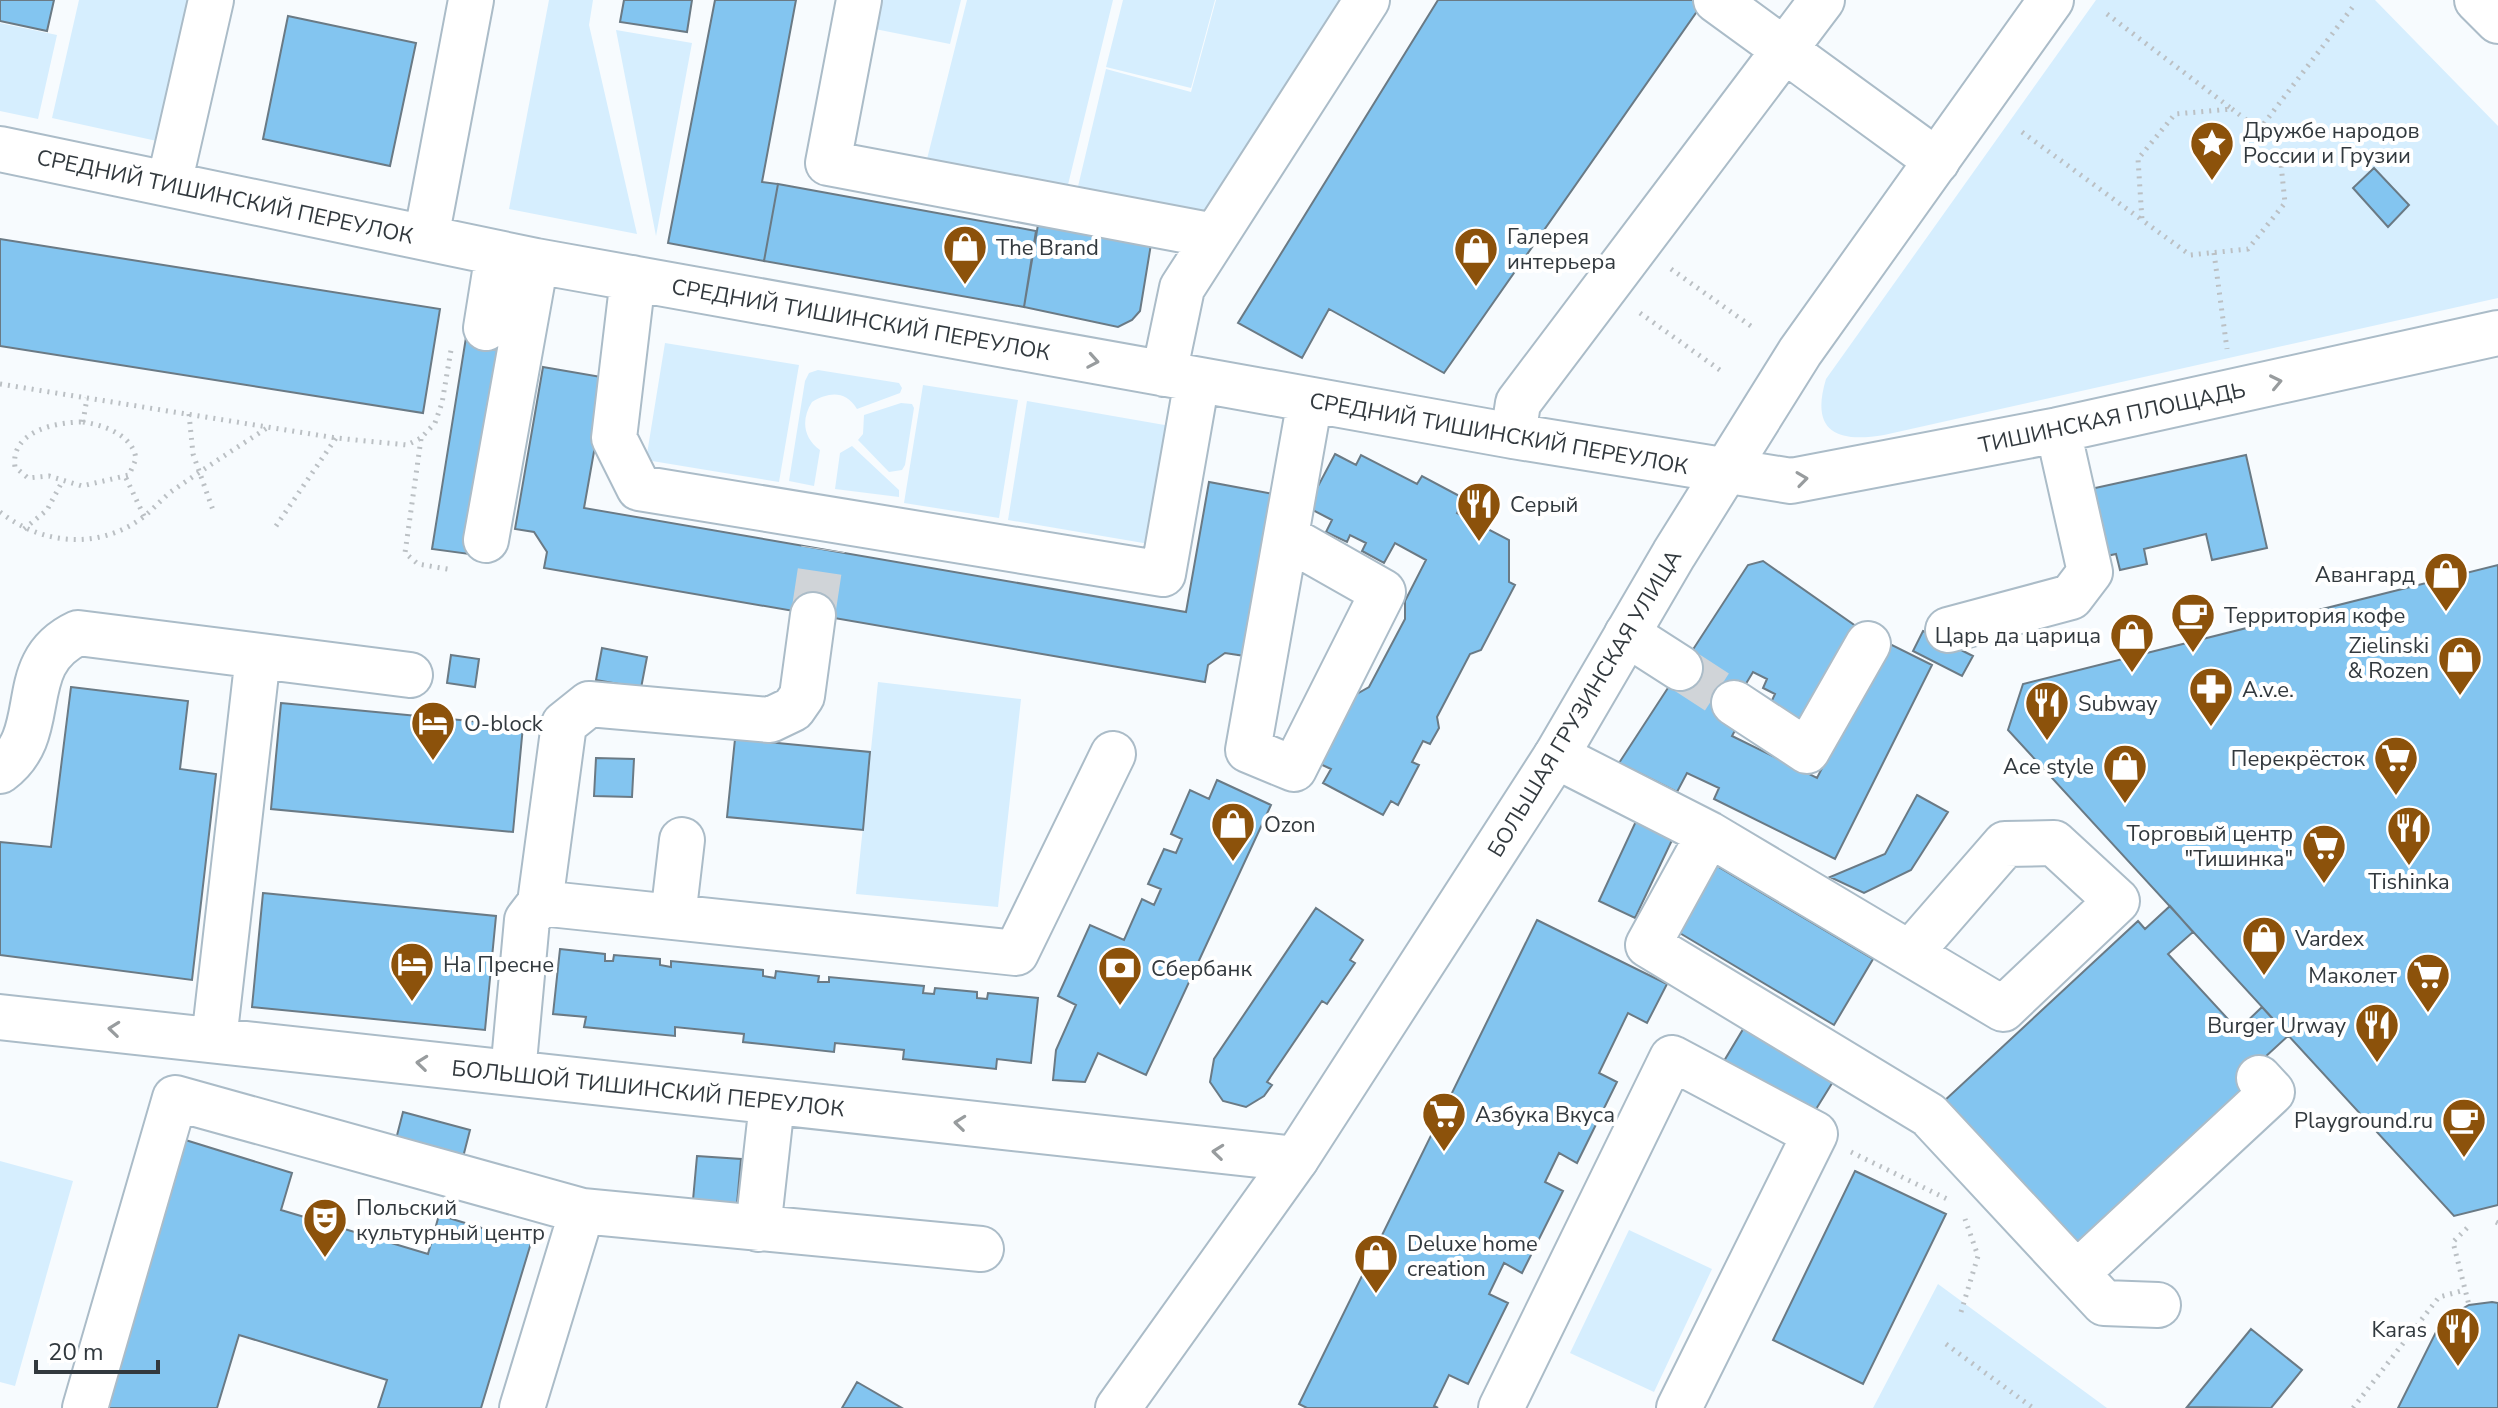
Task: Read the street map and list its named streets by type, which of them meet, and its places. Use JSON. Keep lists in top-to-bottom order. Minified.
{"streets":{"street":["СРЕДНИЙ ТИШИНСКИЙ ПЕРЕУЛОК","ТИШИНСКАЯ ПЛОЩАДЬ","БОЛЬШАЯ ГРУЗИНСКАЯ УЛИЦА","БОЛЬШОЙ ТИШИНСКИЙ ПЕРЕУЛОК"]},"crossings":[["СРЕДНИЙ ТИШИНСКИЙ ПЕРЕУЛОК","ТИШИНСКАЯ ПЛОЩАДЬ"],["СРЕДНИЙ ТИШИНСКИЙ ПЕРЕУЛОК","БОЛЬШАЯ ГРУЗИНСКАЯ УЛИЦА"],["ТИШИНСКАЯ ПЛОЩАДЬ","БОЛЬШАЯ ГРУЗИНСКАЯ УЛИЦА"],["БОЛЬШАЯ ГРУЗИНСКАЯ УЛИЦА","БОЛЬШОЙ ТИШИНСКИЙ ПЕРЕУЛОК"]],"one_way":["ТИШИНСКАЯ ПЛОЩАДЬ"],"places":{"place":["Дружбе народов России и Грузии"],"shop":["The Brand","Галерея интерьера","Авангард","Царь да царица","Zielinski & Rozen","Ace style","Ozon","Vardex","Deluxe home creation"],"restaurant":["Серый","Subway","Tishinka","Burger Urway","Karas"],"cafe":["Территория кофе","Playground.ru"],"pharmacy":["A.v.e."],"hotel":["O-block","На Пресне"],"supermarket":["Перекрёсток","Торговый центр \"Тишинка\"","Маколет","Азбука Вкуса"],"bank":["Сбербанк"],"theatre":["Польский культурный центр"]},"scale_bar":"20 m"}
